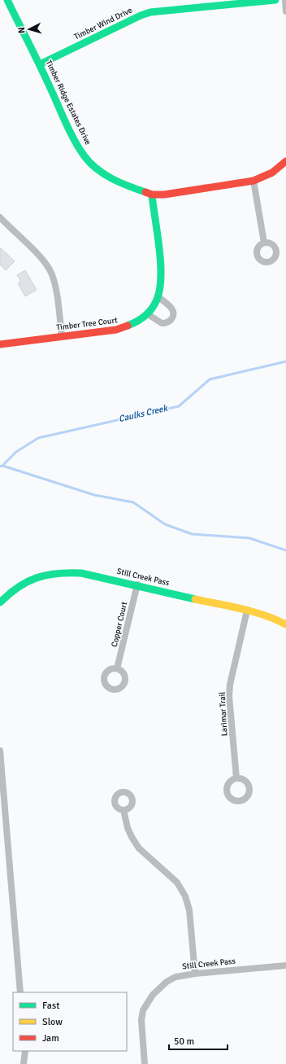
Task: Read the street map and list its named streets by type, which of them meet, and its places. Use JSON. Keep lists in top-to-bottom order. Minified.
{"streets":{"street":["Timber Wind Drive","Timber Ridge Estates Drive","Timber Tree Court","Still Creek Pass","Copper Court","Larimar Trail"]},"crossings":[["Timber Wind Drive","Timber Ridge Estates Drive"],["Timber Ridge Estates Drive","Timber Tree Court"],["Still Creek Pass","Copper Court"],["Still Creek Pass","Larimar Trail"]],"water":["Caulks Creek"],"legend":["Fast","Slow","Jam"],"scale_bar":"50 m","north":"left"}
